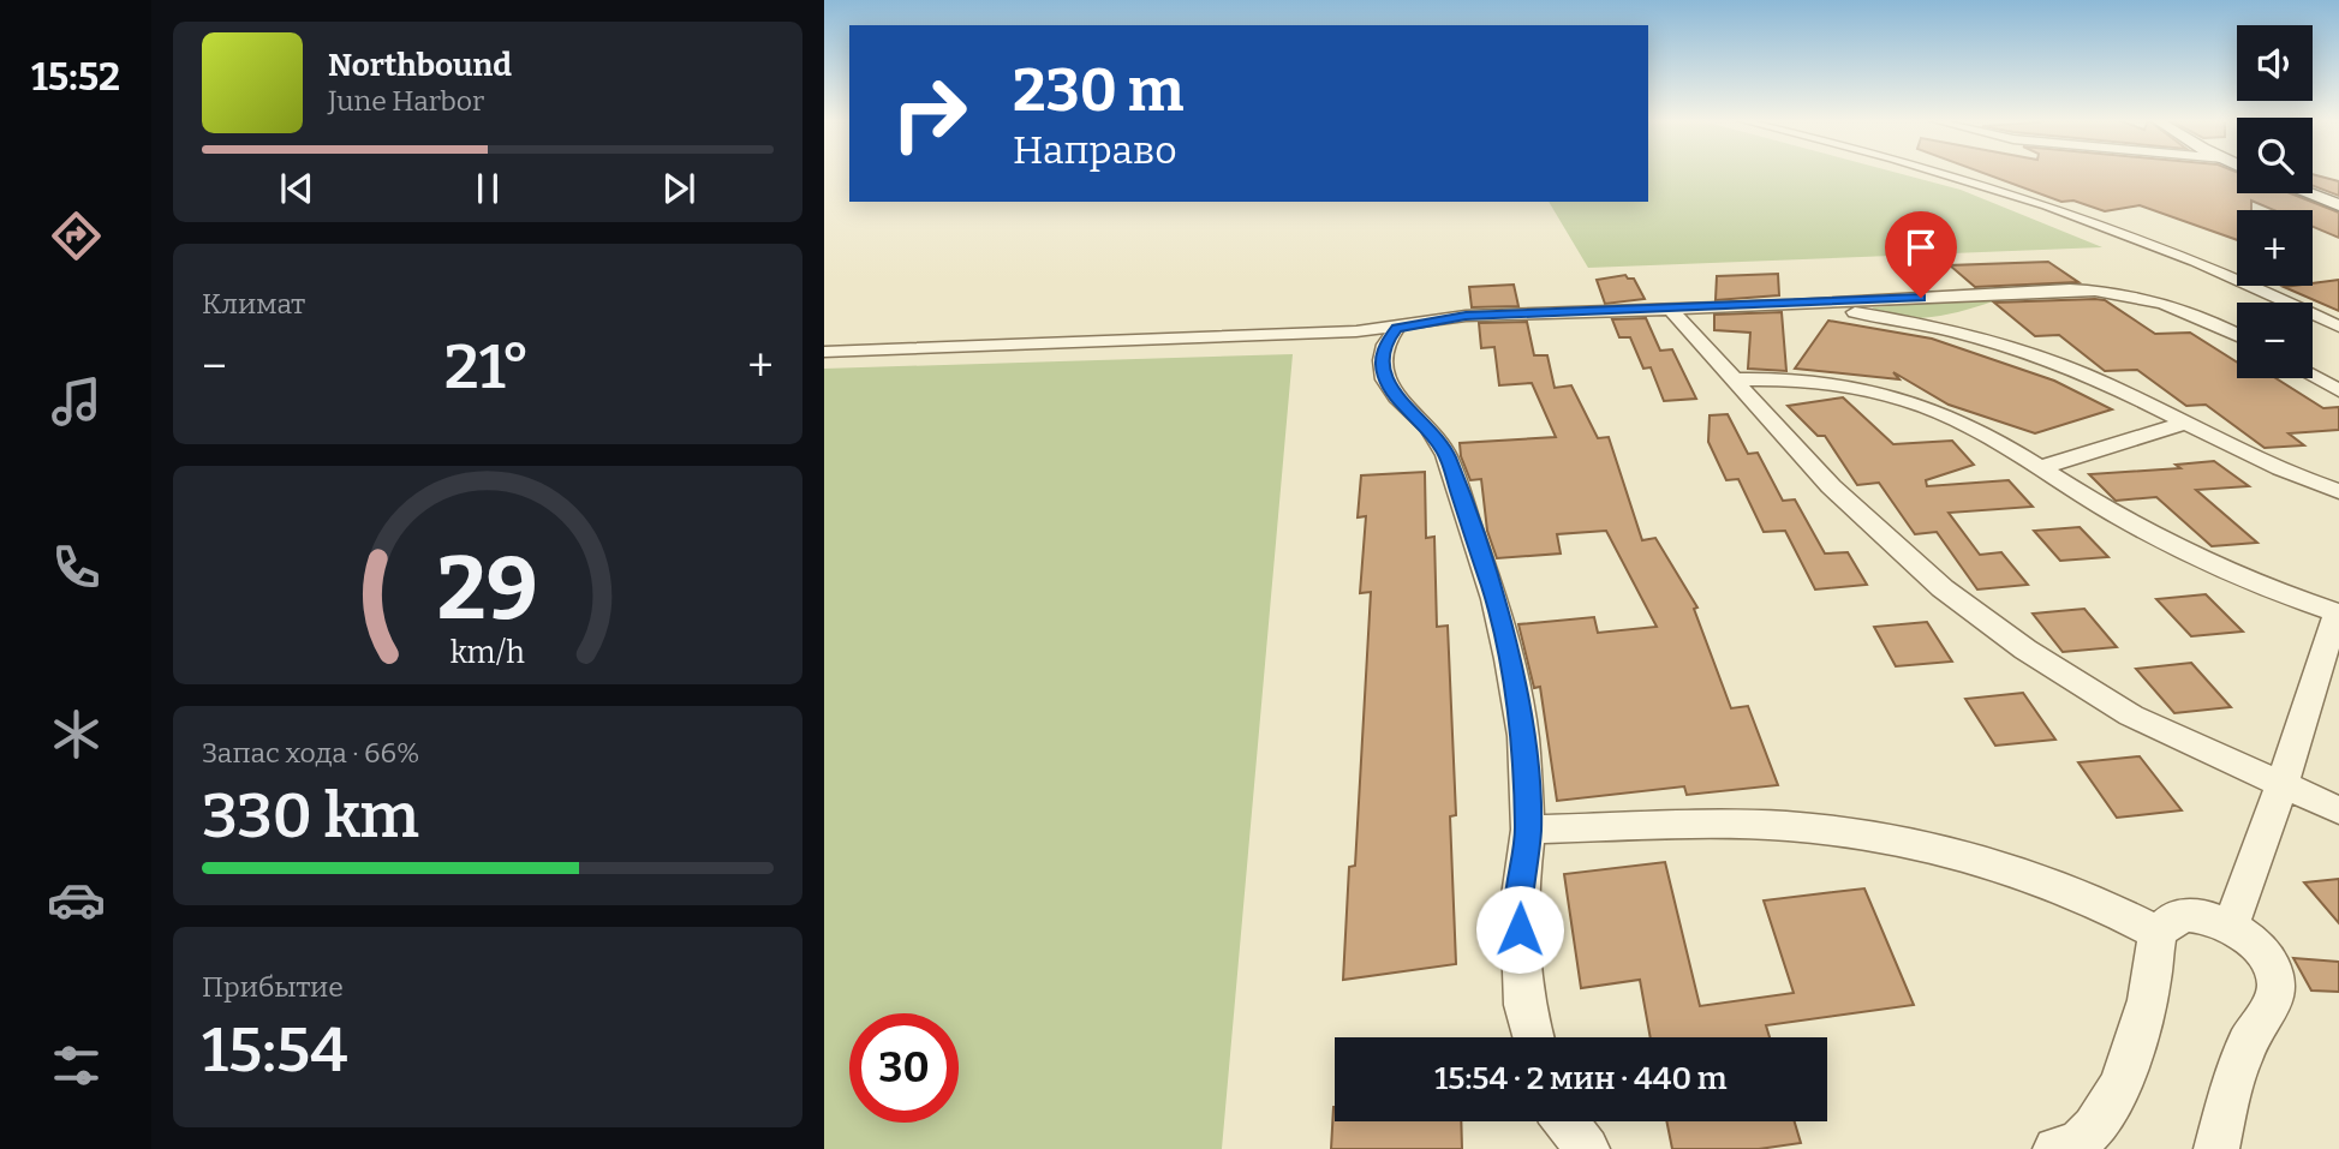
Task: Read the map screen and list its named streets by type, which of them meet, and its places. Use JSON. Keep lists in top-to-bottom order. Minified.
{"page":{"tabs":"15:52","map_buttons":["+","−"],"turn":["230 m","Направо"],"song":["Northbound","June Harbor"],"tile":["Климат",["Запас хода · 66%","330 km"],["Прибытие","15:54"]],"heat":["−","21°","+"],"limit":"30","trip":"15:54 · 2 мин · 440 m","gauge":["29","km/h"]}}
